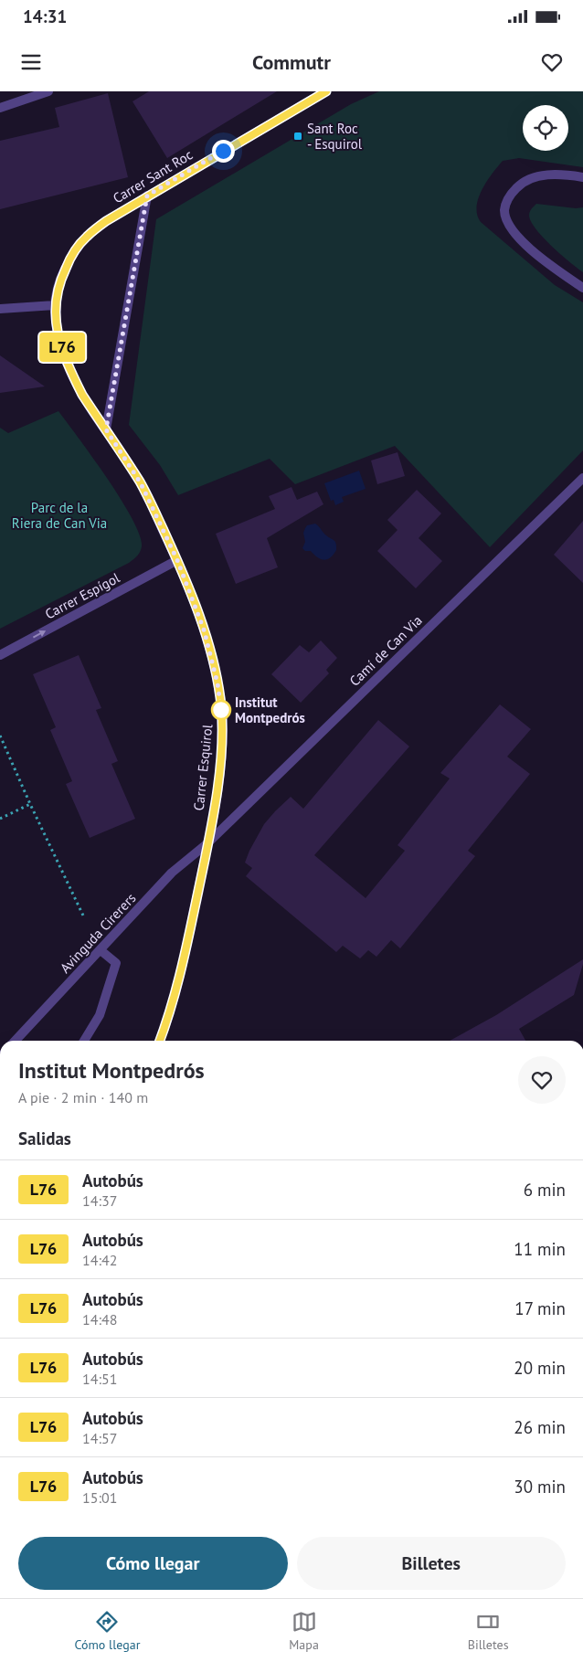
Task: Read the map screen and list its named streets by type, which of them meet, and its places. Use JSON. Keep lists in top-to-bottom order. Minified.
{"streets":{"street":["Carrer Sant Roc","Carrer Espígol","Camí de Can Via","Carrer Esquirol","Avinguda Cirerers"]},"crossings":[["Carrer Sant Roc","Carrer Esquirol"],["Carrer Espígol","Carrer Esquirol"],["Camí de Can Via","Carrer Esquirol"],["Camí de Can Via","Avinguda Cirerers"],["Carrer Esquirol","Avinguda Cirerers"]],"one_way":["Carrer Espígol"],"parks":["Parc de la Riera de Can Via"],"places":{"transit":["Sant Roc - Esquirol"],"other":["Institut Montpedrós"]},"lines":["bus line L76"],"page":{"status":"14:31","header":"Commutr","on_map":"L76","heading":[["Institut Montpedrós","A pie · 2 min · 140 m"],"Salidas"],"list":[{"mark":"L76","name":"Autobús","note":"14:37","value":"6 min"},{"mark":"L76","name":"Autobús","note":"14:42","value":"11 min"},{"mark":"L76","name":"Autobús","note":"14:48","value":"17 min"},{"mark":"L76","name":"Autobús","note":"14:51","value":"20 min"},{"mark":"L76","name":"Autobús","note":"14:57","value":"26 min"},{"mark":"L76","name":"Autobús","note":"15:01","value":"30 min"}],"buttons":["Cómo llegar","Billetes"],"tabs":["Cómo llegar","Mapa","Billetes"]}}
